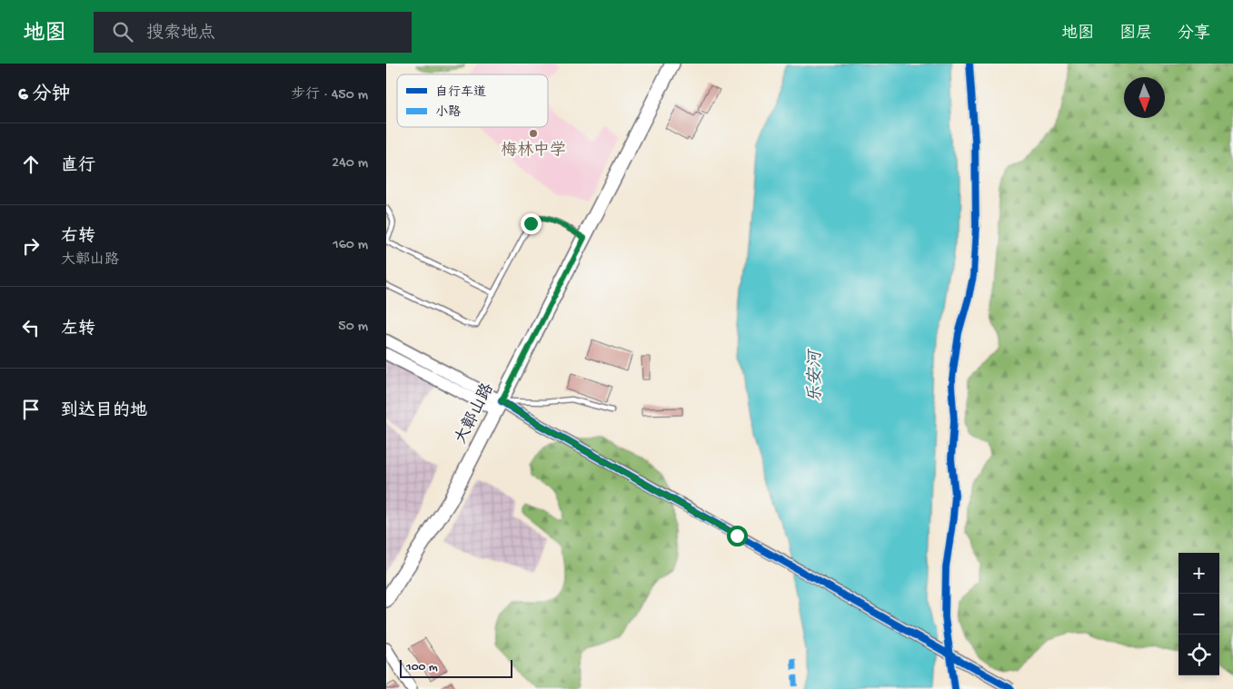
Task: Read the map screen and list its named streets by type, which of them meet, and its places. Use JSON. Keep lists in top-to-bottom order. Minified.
{"streets":{"main road":["大鄣山路"]},"water":["乐安河"],"places":["梅林中学"],"legend":["自行车道","小路"],"scale_bar":"100 m","north":"bottom","page":{"header":"地图","search":"搜索地点","nav":["地图","图层","分享"],"heading":["6 分钟","步行 · 450 m"],"list":[["直行","240 m"],["右转","大鄣山路","160 m"],["左转","50 m"],"到达目的地"],"map_buttons":["+","−"],"scale":"100 m"}}
